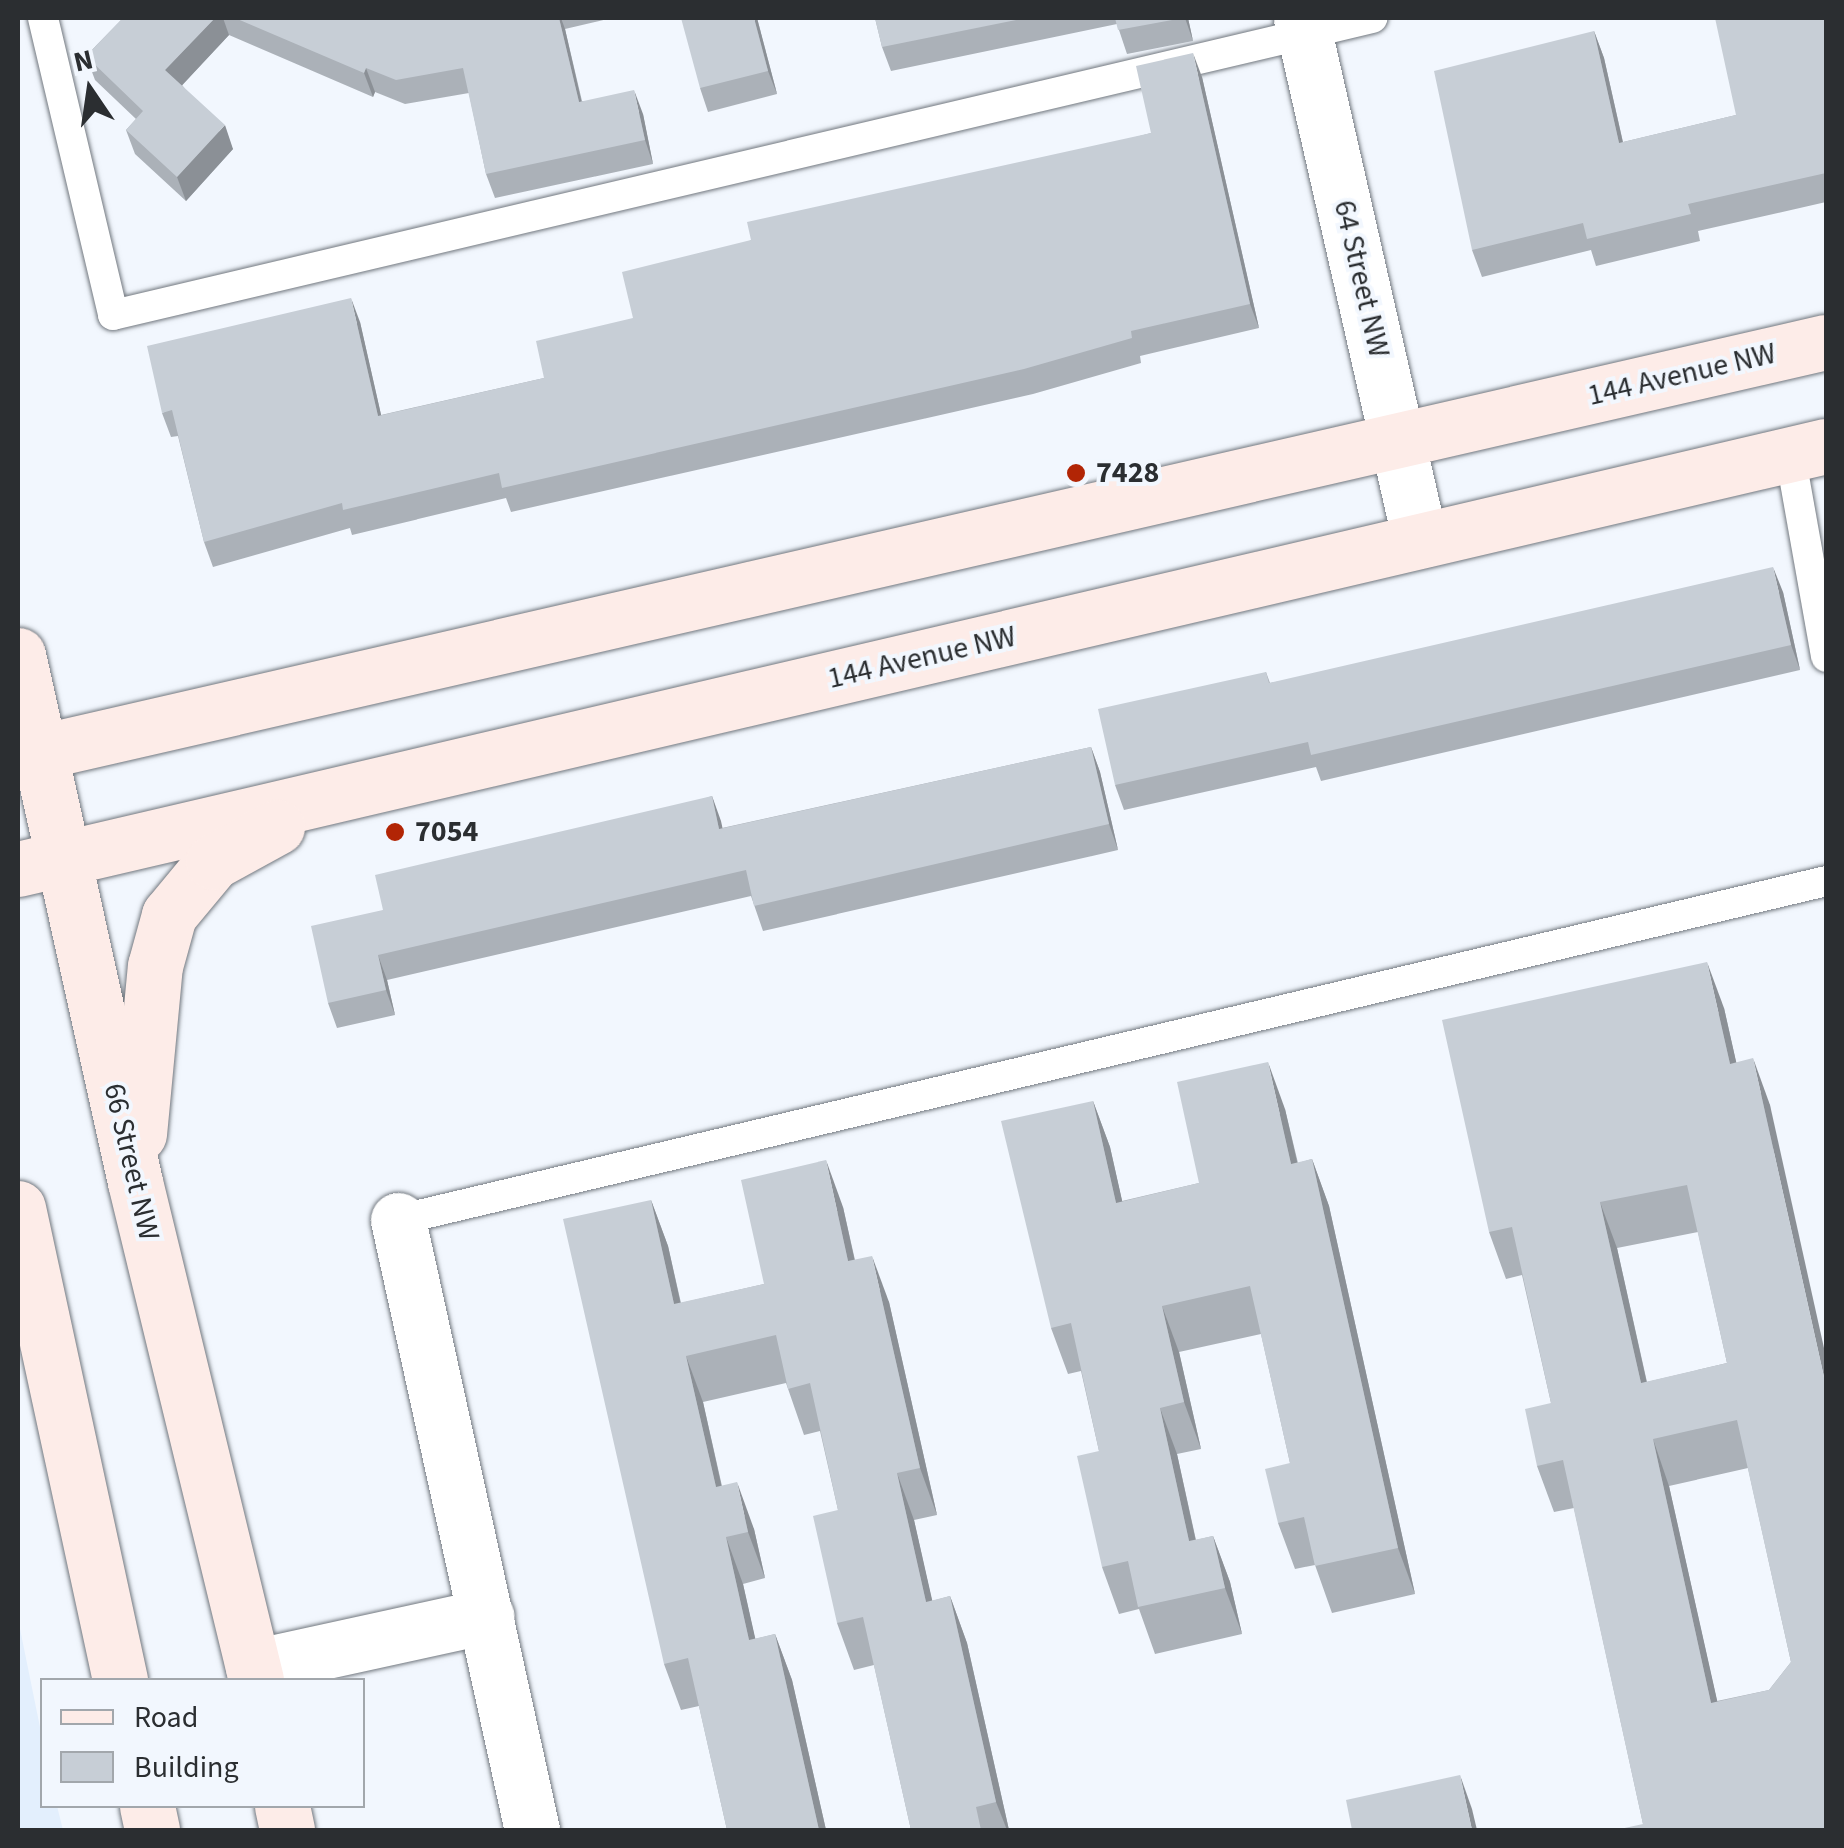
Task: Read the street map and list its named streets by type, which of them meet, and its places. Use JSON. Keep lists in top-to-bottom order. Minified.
{"streets":{"street":["64 Street NW","144 Avenue NW","66 Street NW"]},"crossings":[["64 Street NW","144 Avenue NW"],["144 Avenue NW","66 Street NW"]],"places":["7428","7054"],"legend":["Road","Building"],"north":"top"}
